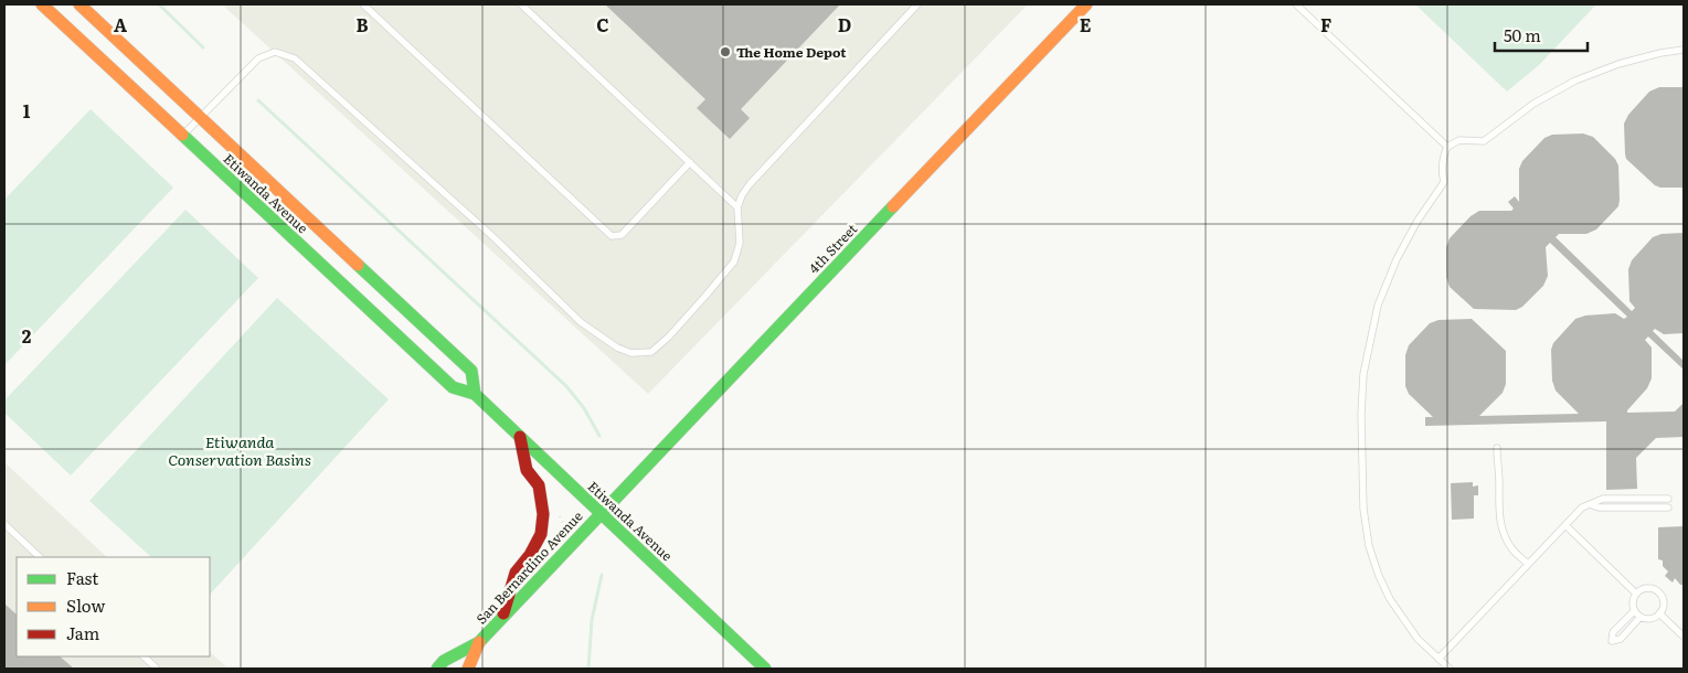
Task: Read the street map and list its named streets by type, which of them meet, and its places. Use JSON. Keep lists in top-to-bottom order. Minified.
{"streets":{"main road":["Etiwanda Avenue","4th Street","San Bernardino Avenue"]},"crossings":[["Etiwanda Avenue","4th Street"],["Etiwanda Avenue","San Bernardino Avenue"],["4th Street","San Bernardino Avenue"]],"water":["Etiwanda Conservation Basins"],"places":["The Home Depot"],"legend":["Fast","Slow","Jam"],"scale_bar":"50 m","grid":{"columns":["A","B","C","D","E","F"],"rows":["1","2"]}}
